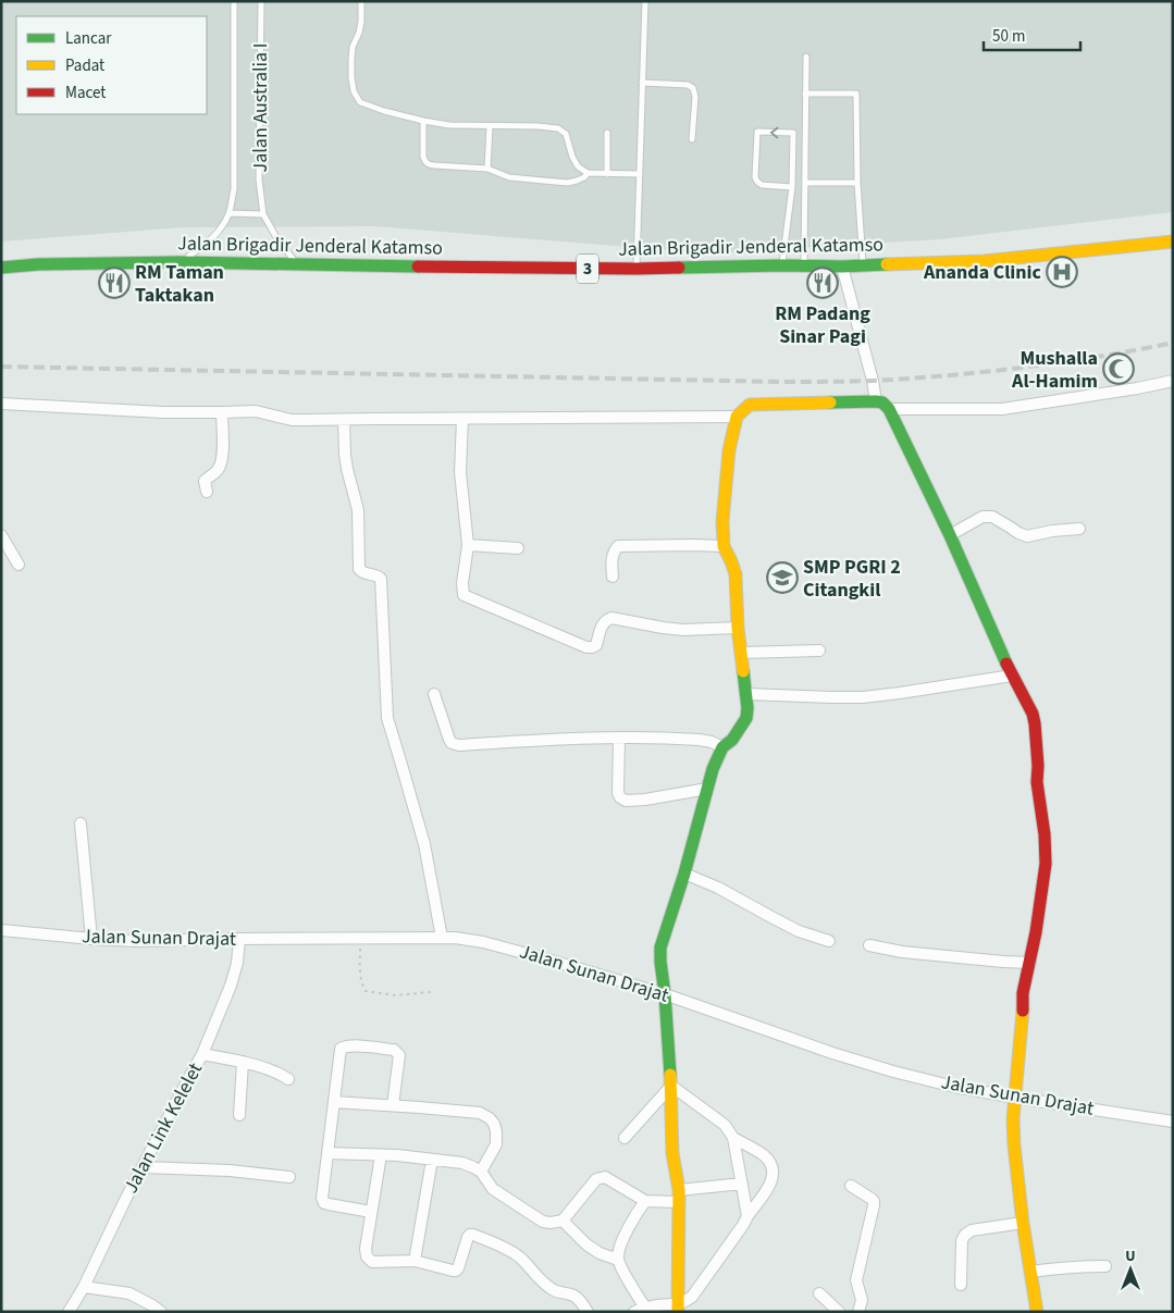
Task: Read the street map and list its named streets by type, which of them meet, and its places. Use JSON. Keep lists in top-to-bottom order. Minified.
{"streets":{"main road":["Jalan Brigadir Jenderal Katamso","3"],"street":["Jalan Sunan Drajat","Jalan Link Kelelet"],"lane":["Jalan Australia I"]},"crossings":[["Jalan Australia I","Jalan Brigadir Jenderal Katamso"],["Jalan Sunan Drajat","Jalan Link Kelelet"]],"places":{"hospital":["Ananda Clinic"],"restaurant":["RM Taman Taktakan","RM Padang Sinar Pagi"],"mosque":["Mushalla Al-Hamim"],"school or university":["SMP PGRI 2 Citangkil"]},"legend":["Lancar","Padat","Macet"],"scale_bar":"50 m","north":"top"}
